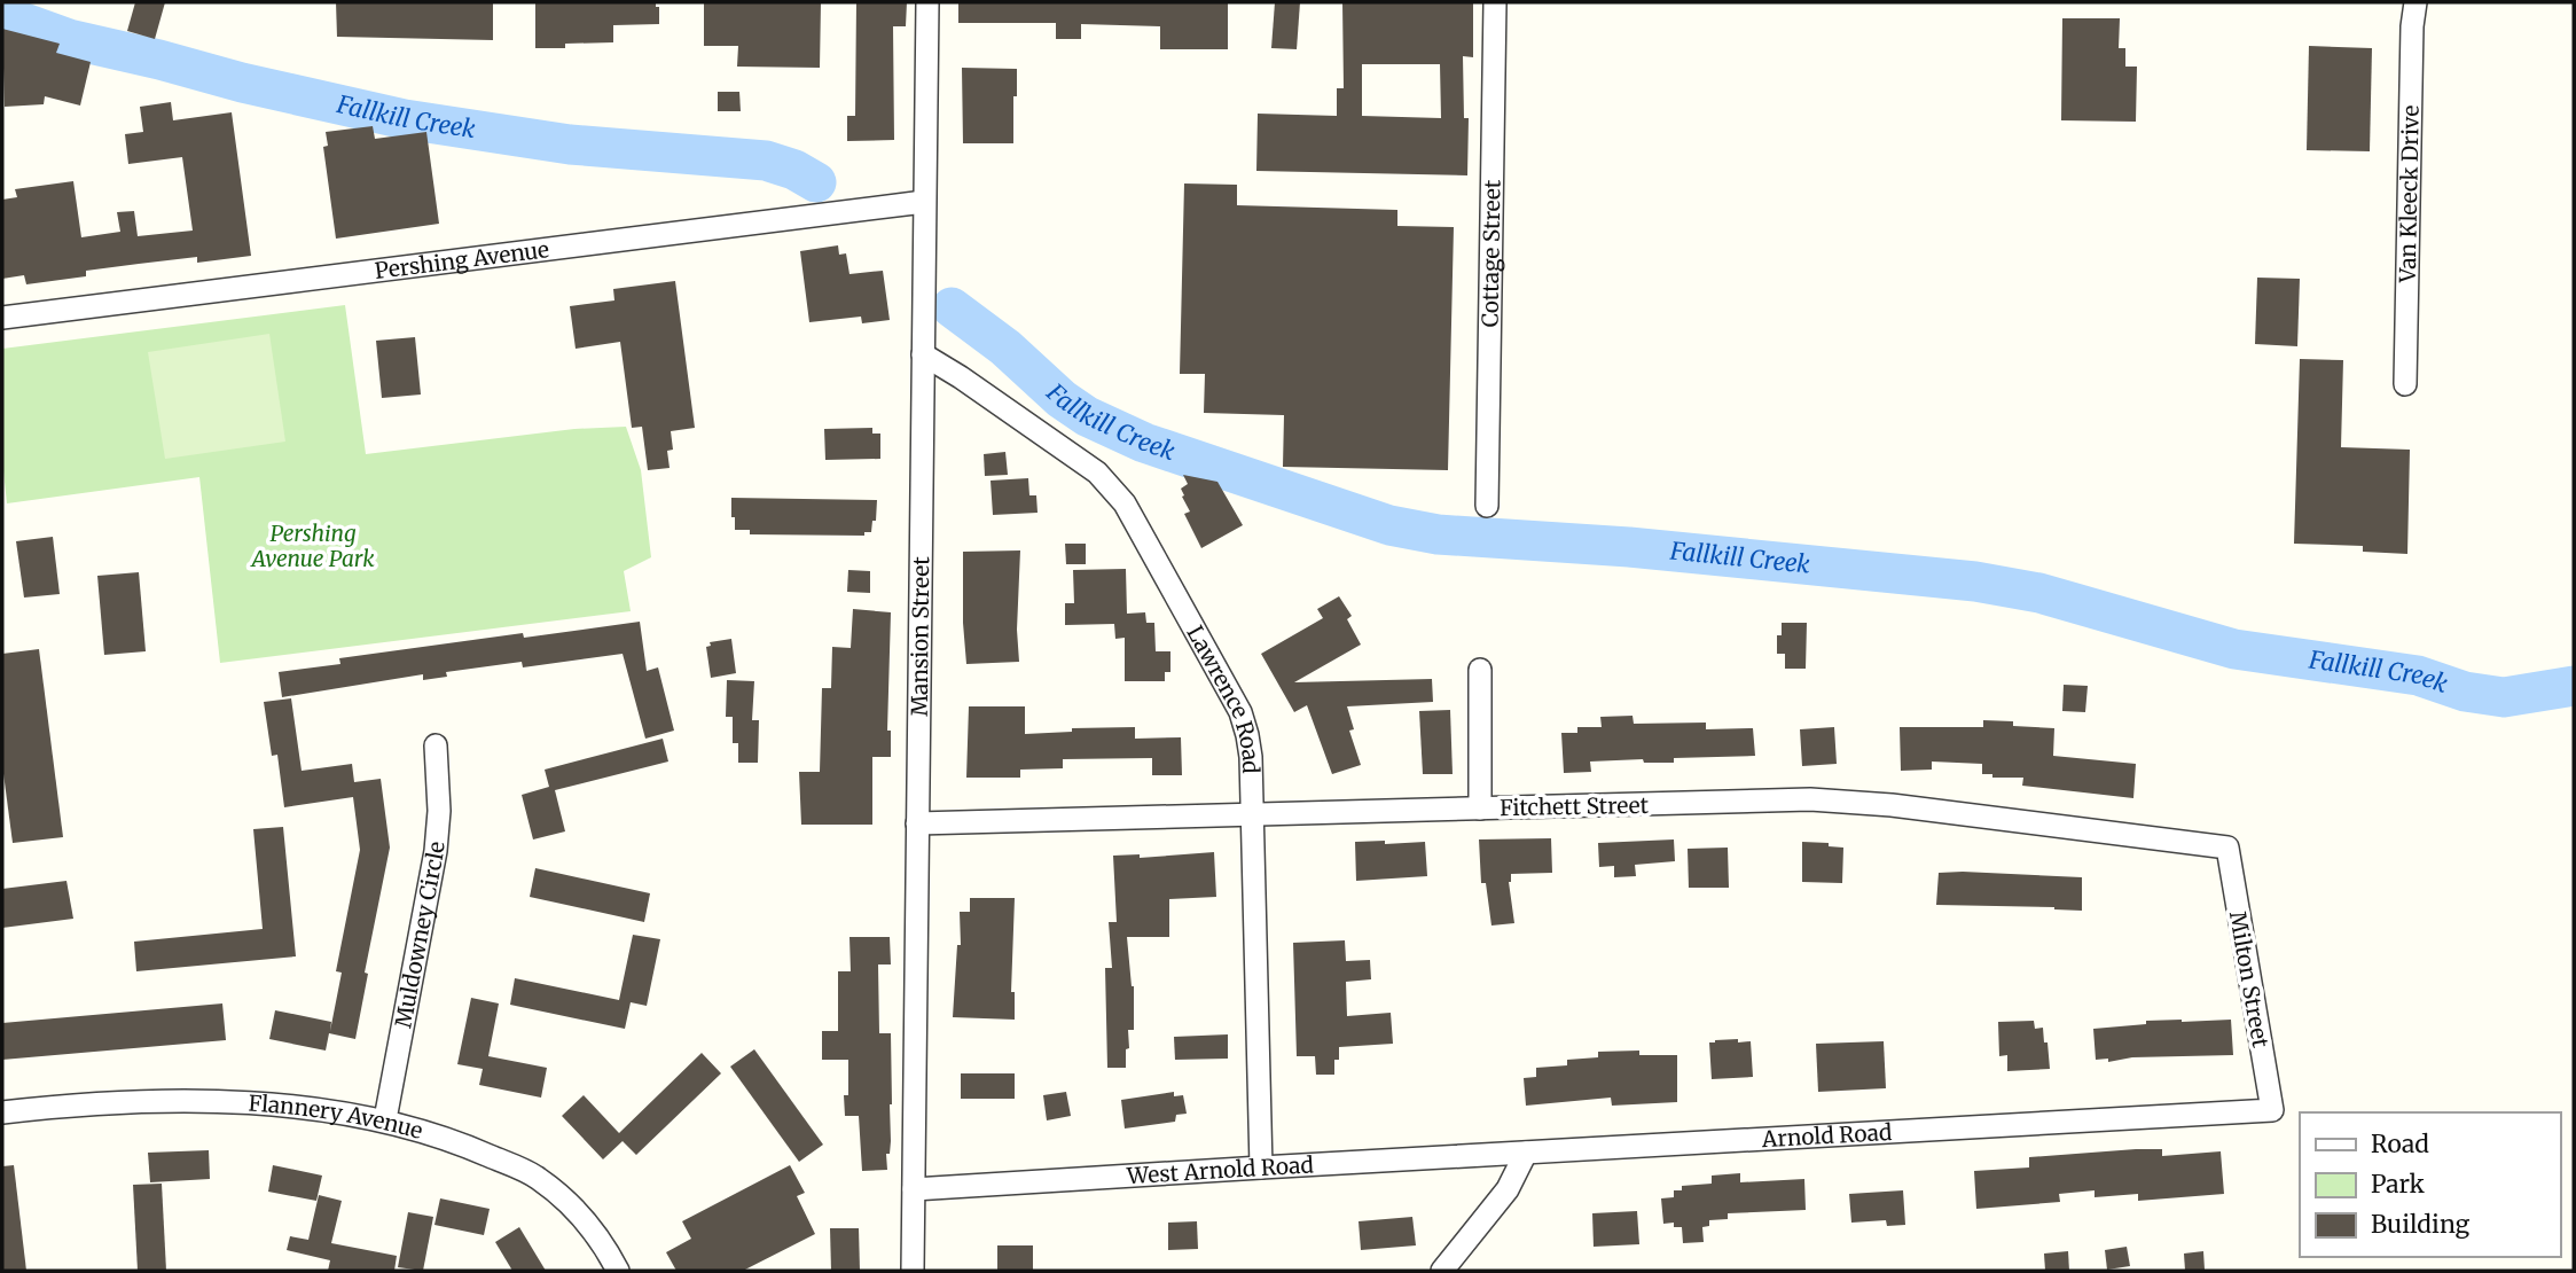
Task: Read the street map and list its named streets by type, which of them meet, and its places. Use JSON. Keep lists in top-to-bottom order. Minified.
{"streets":{"street":["Van Kleeck Drive","Cottage Street","Pershing Avenue","Mansion Street","Lawrence Road","Fitchett Street","Muldowney Circle","Milton Street","Flannery Avenue","Arnold Road","West Arnold Road"]},"crossings":[["Pershing Avenue","Mansion Street"],["Mansion Street","Lawrence Road"],["Mansion Street","Fitchett Street"],["Mansion Street","West Arnold Road"],["Lawrence Road","Fitchett Street"],["Lawrence Road","West Arnold Road"],["Fitchett Street","Milton Street"],["Muldowney Circle","Flannery Avenue"],["Milton Street","Arnold Road"],["Arnold Road","West Arnold Road"]],"water":["Fallkill Creek"],"parks":["Pershing Avenue Park"],"legend":["Road","Park","Building"]}
